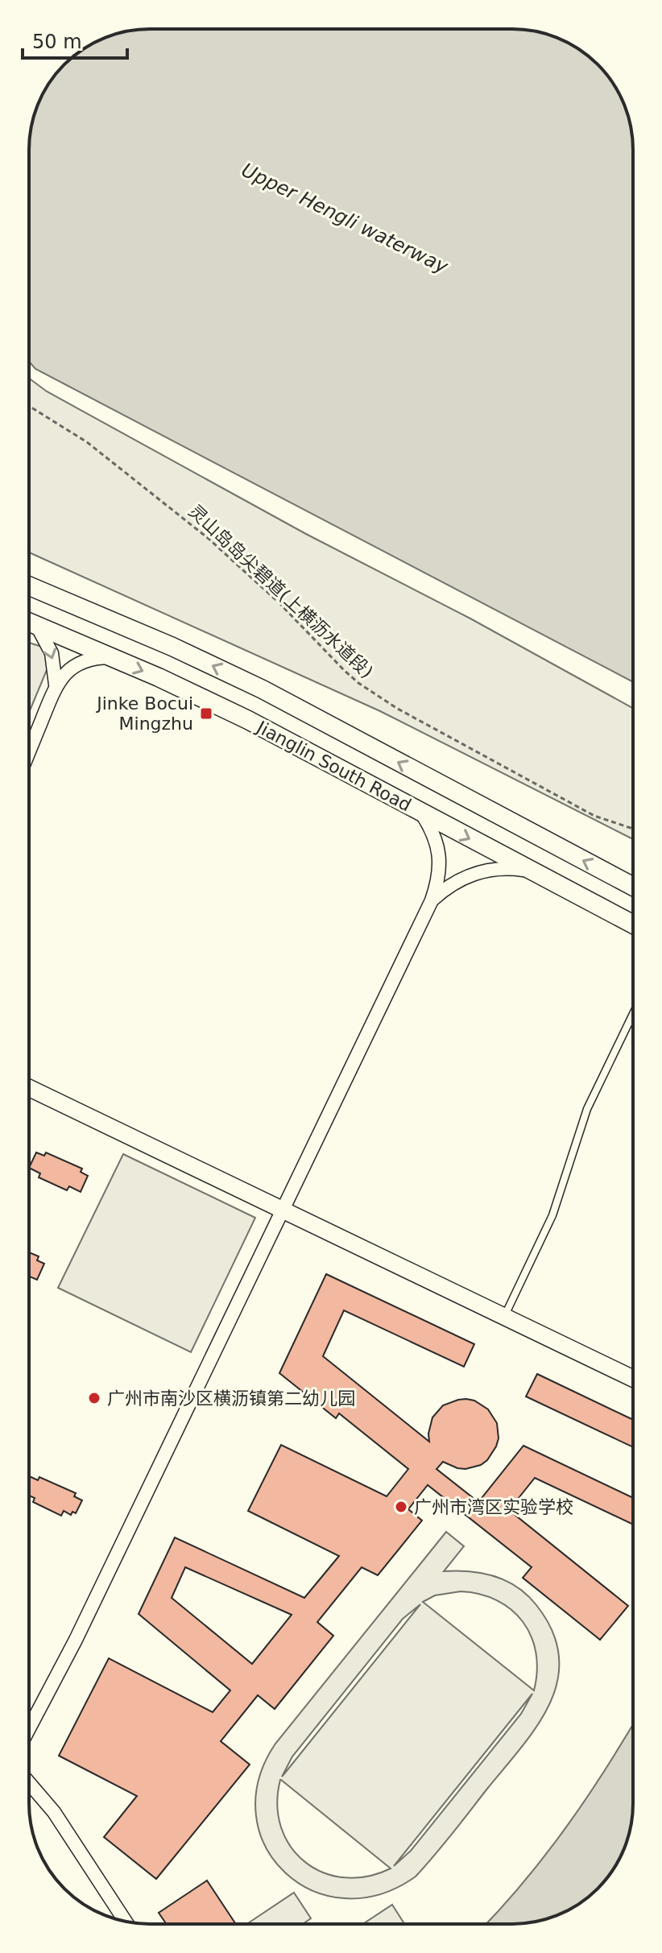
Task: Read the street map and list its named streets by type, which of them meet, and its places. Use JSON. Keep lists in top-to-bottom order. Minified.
{"streets":{"main road":["Jianglin South Road"],"path":["灵山岛岛尖碧道(上横沥水道段)"]},"water":["Upper Hengli waterway"],"places":{"transit":["Jinke Bocui Mingzhu"],"other":["广州市南沙区横沥镇第二幼儿园","广州市湾区实验学校"]},"scale_bar":"50 m"}
